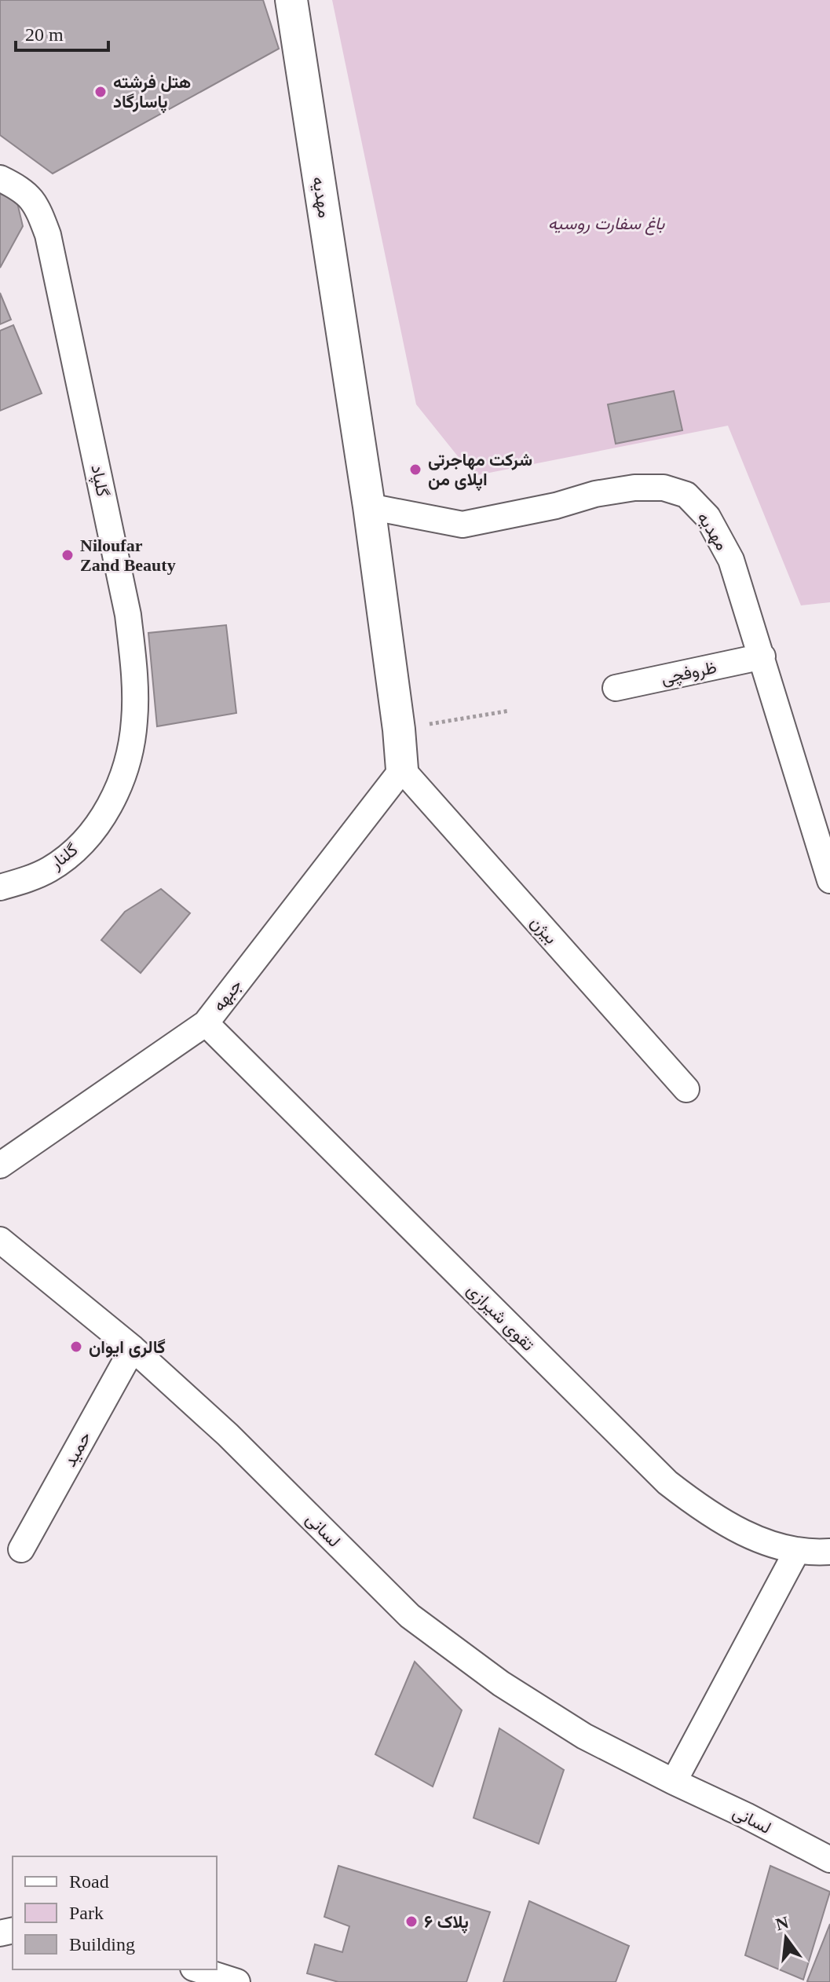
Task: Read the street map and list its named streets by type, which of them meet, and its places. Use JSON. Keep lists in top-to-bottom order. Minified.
{"streets":{"street":["مهدیه","گلپاد","ظروفچی","گلنار","بیژن","جبهه","تقوی شیرازی","حمید","لسانی"]},"crossings":[["مهدیه","ظروفچی"],["مهدیه","بیژن"],["مهدیه","جبهه"],["گلپاد","گلنار"],["بیژن","جبهه"],["جبهه","تقوی شیرازی"],["حمید","لسانی"]],"parks":["باغ سفارت روسیه"],"places":["هتل فرشته پاسارگاد","شرکت مهاجرتی اپلای من","Niloufar Zand Beauty","گالری ایوان","پلاک ۶"],"legend":["Road","Park","Building"],"scale_bar":"20 m","north":"top"}
